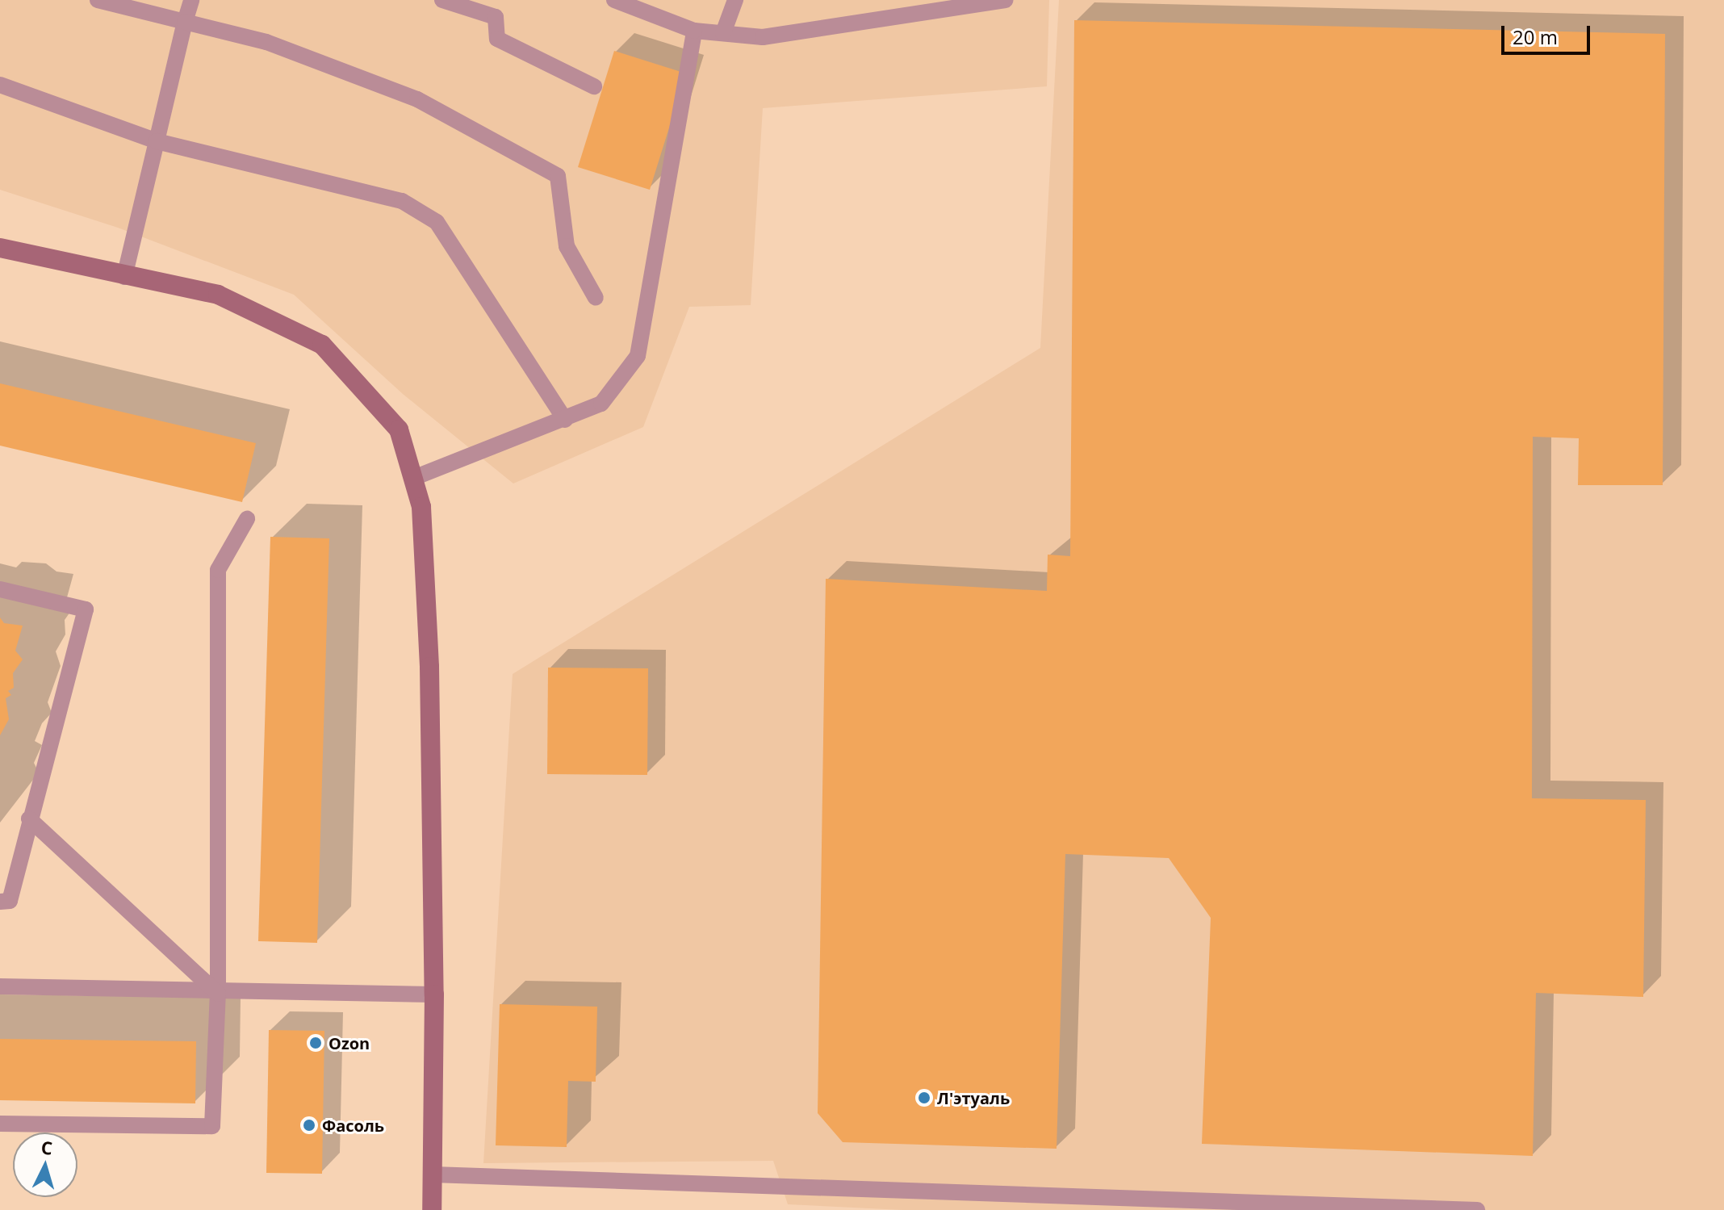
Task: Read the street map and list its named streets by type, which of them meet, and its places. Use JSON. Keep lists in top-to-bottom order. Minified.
{"places":["Ozon","Л'этуаль","Фасоль"],"scale_bar":"20 m","north":"top"}
